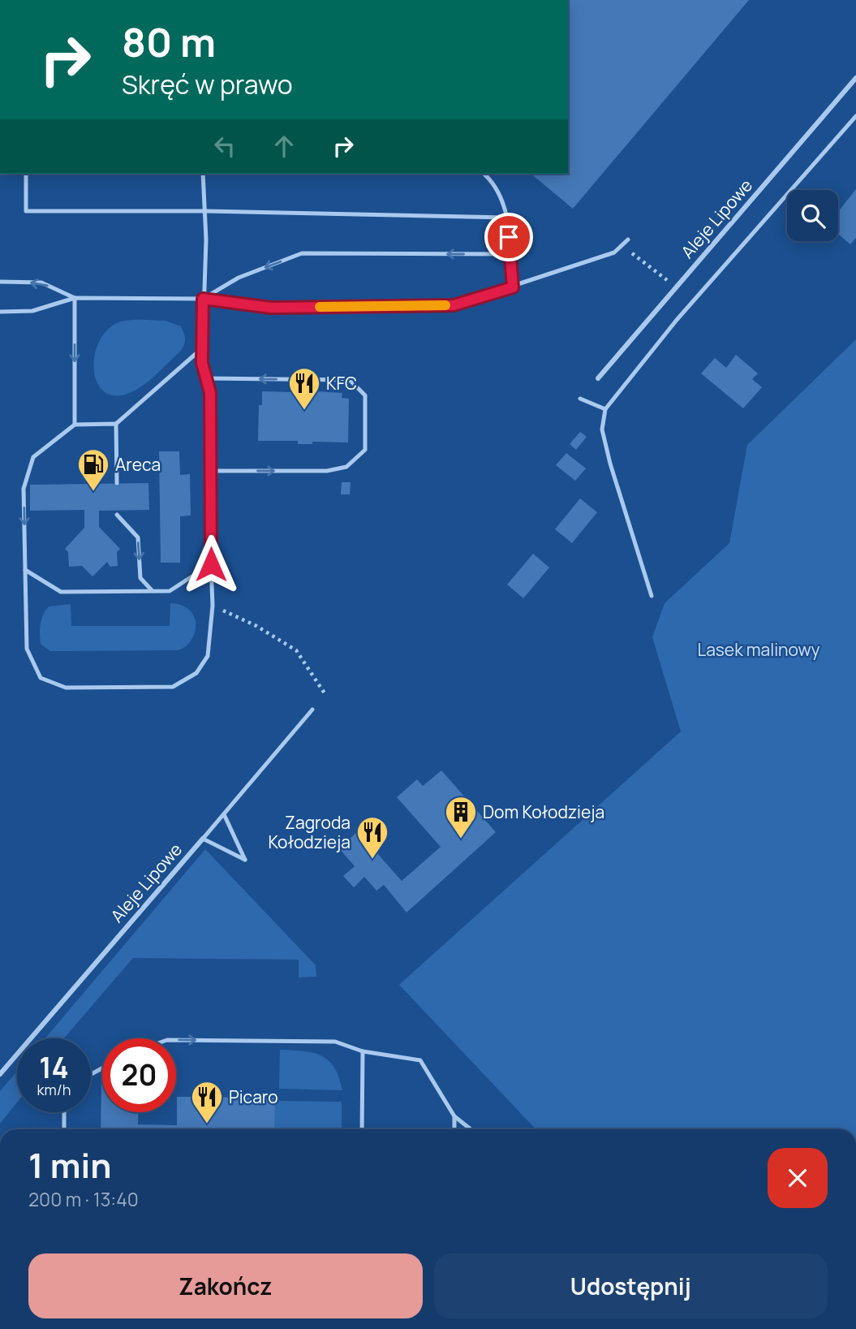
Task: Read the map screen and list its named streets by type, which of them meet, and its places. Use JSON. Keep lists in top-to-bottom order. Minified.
{"streets":{"street":["Aleje Lipowe"]},"parks":["Lasek malinowy"],"places":{"restaurant":["KFC","Zagroda Kołodzieja","Picaro"],"fuel station":["Areca"],"building":["Dom Kołodzieja"]},"page":{"turn":["80 m","Skręć w prawo"],"speed":"14 km/h","limit":"20","heading":["1 min","200 m · 13:40"],"buttons":["Zakończ","Udostępnij"]}}
